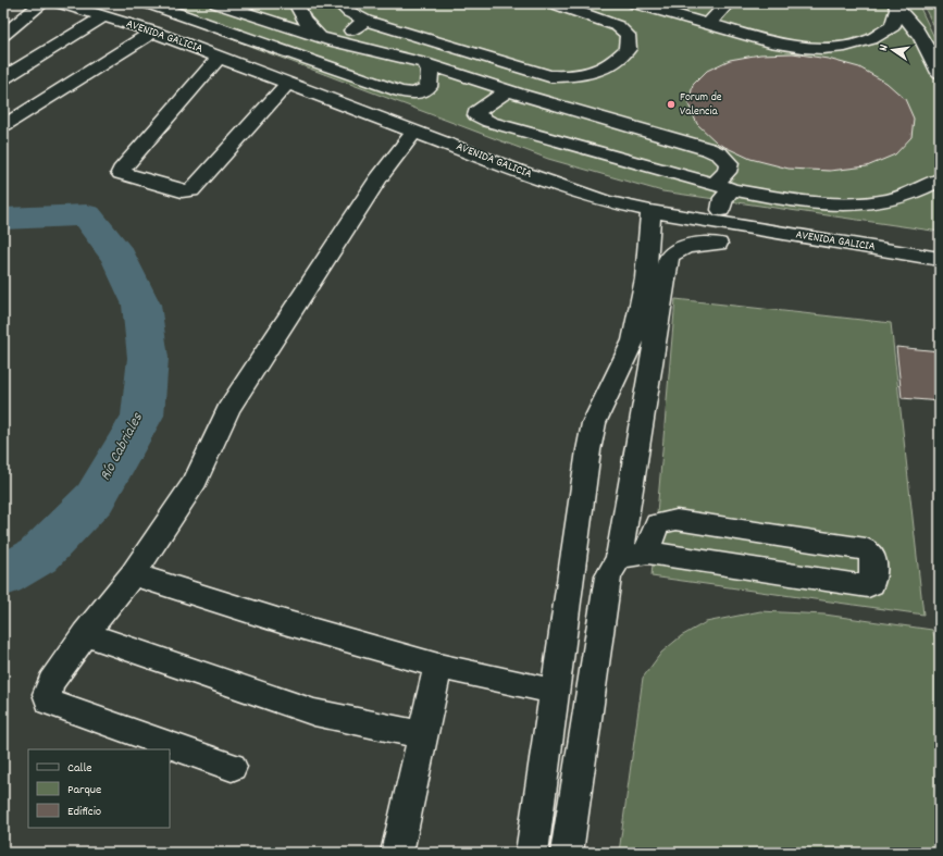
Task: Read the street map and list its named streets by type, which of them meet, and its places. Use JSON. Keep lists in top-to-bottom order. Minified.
{"streets":{"street":["AVENIDA GALICIA"]},"water":["Río Cabriales"],"places":["Forum de Valencia"],"legend":["Calle","Parque","Edificio"],"north":"left"}
